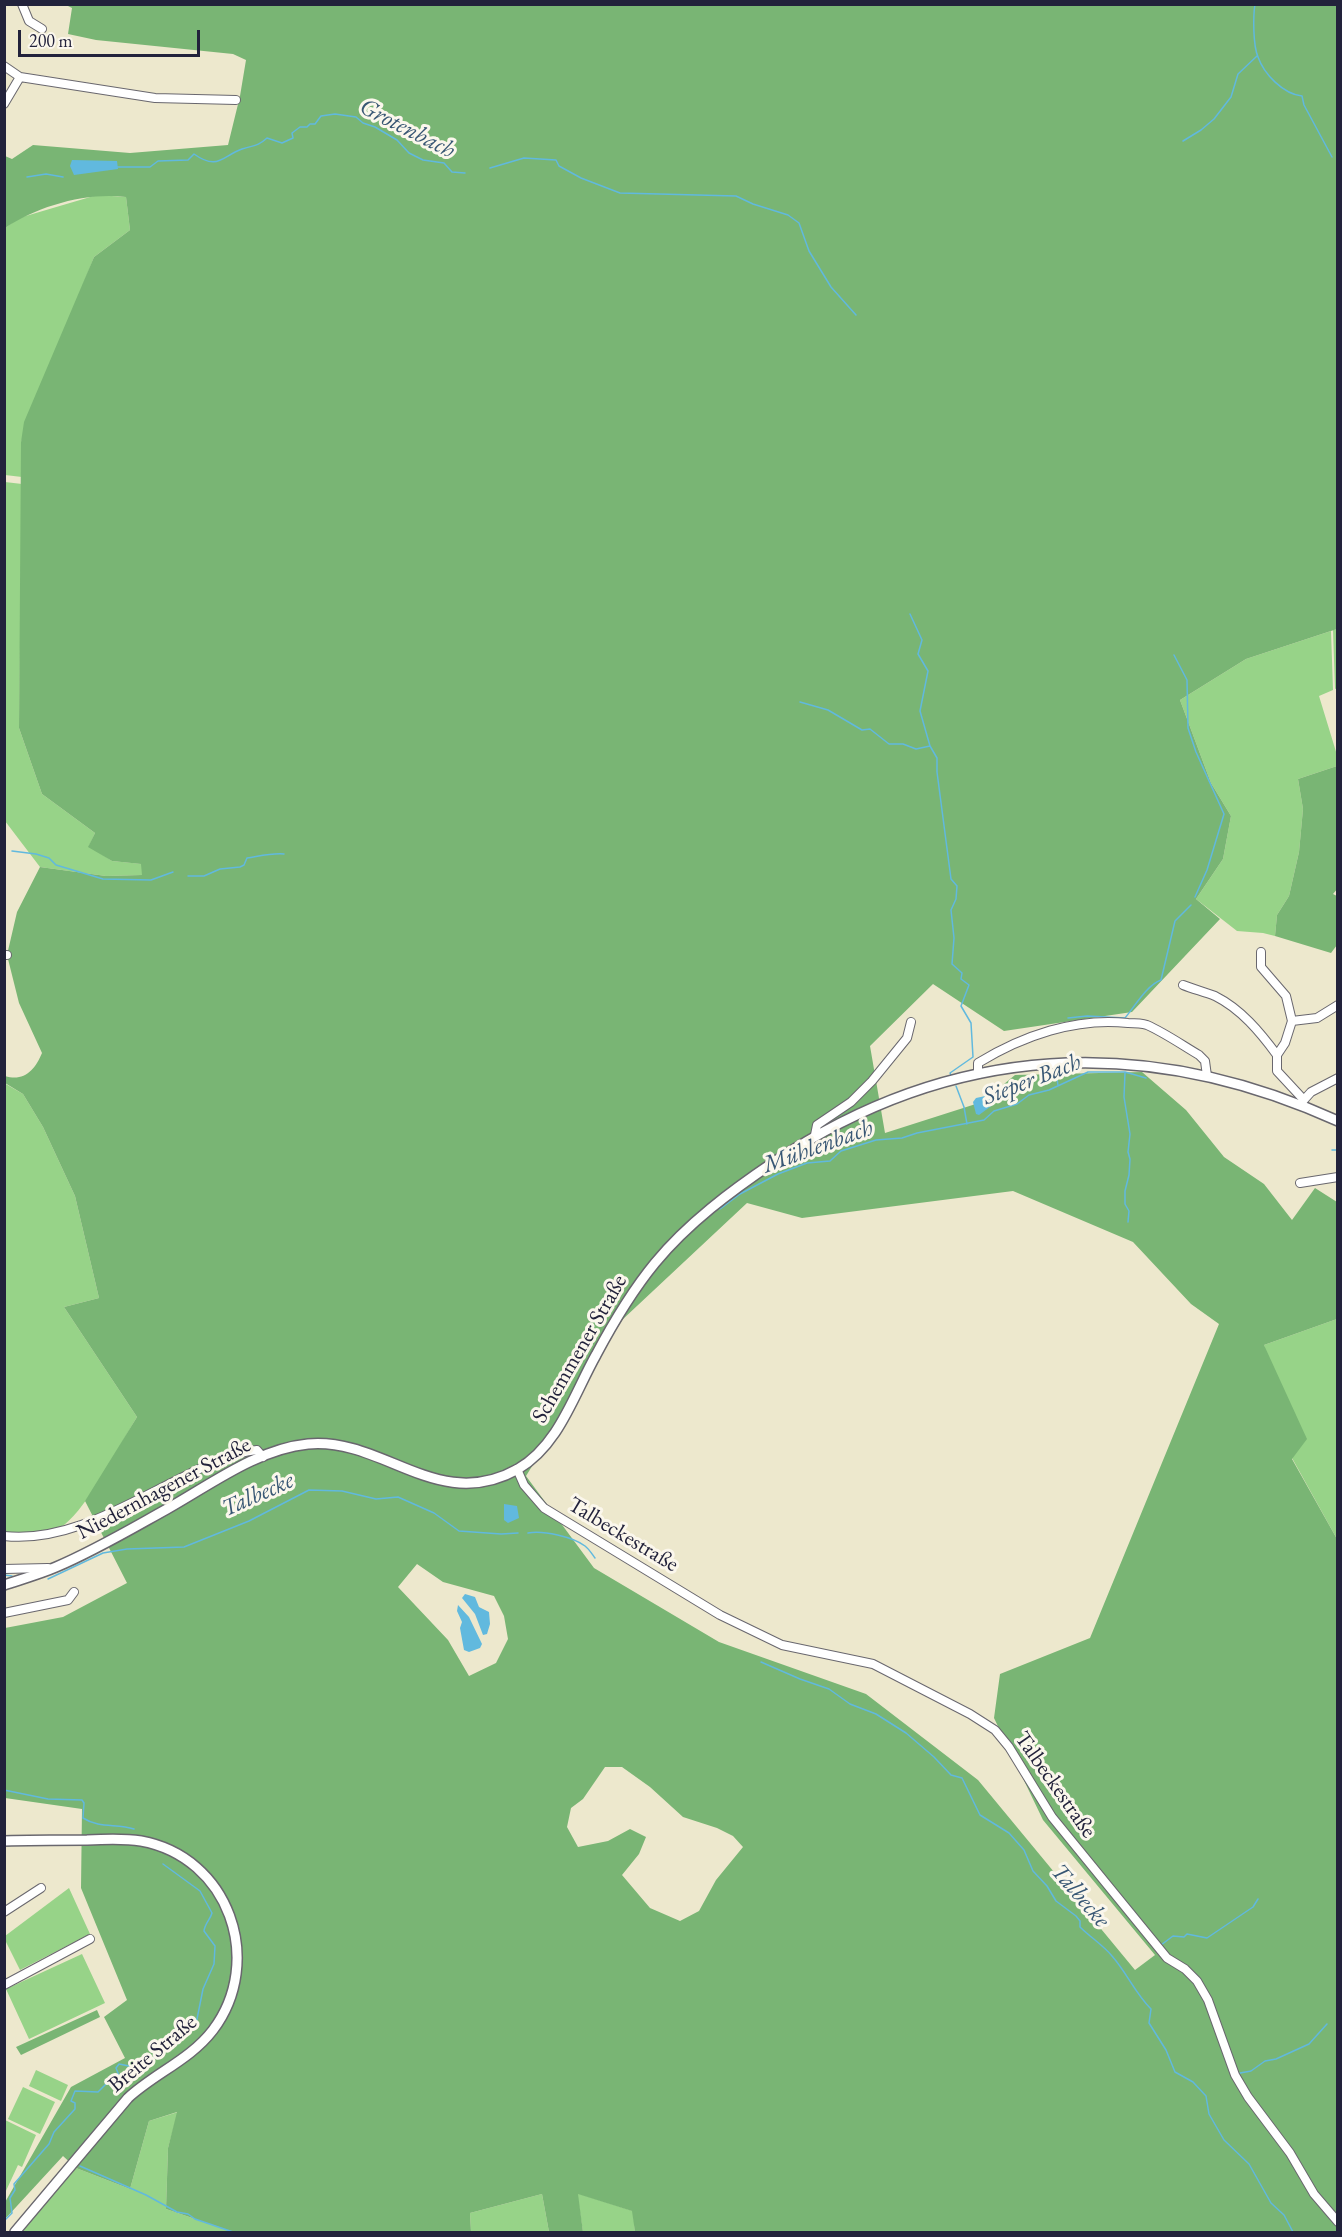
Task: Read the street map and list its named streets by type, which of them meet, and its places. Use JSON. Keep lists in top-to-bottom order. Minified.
{"streets":{"main road":["Schemmener Straße","Niedernhagener Straße","Breite Straße"],"street":["Talbeckestraße"]},"crossings":[["Schemmener Straße","Niedernhagener Straße"],["Schemmener Straße","Talbeckestraße"],["Niedernhagener Straße","Talbeckestraße"]],"water":["Grotenbach","Sieper Bach","Mühlenbach","Talbecke"],"scale_bar":"200 m"}
